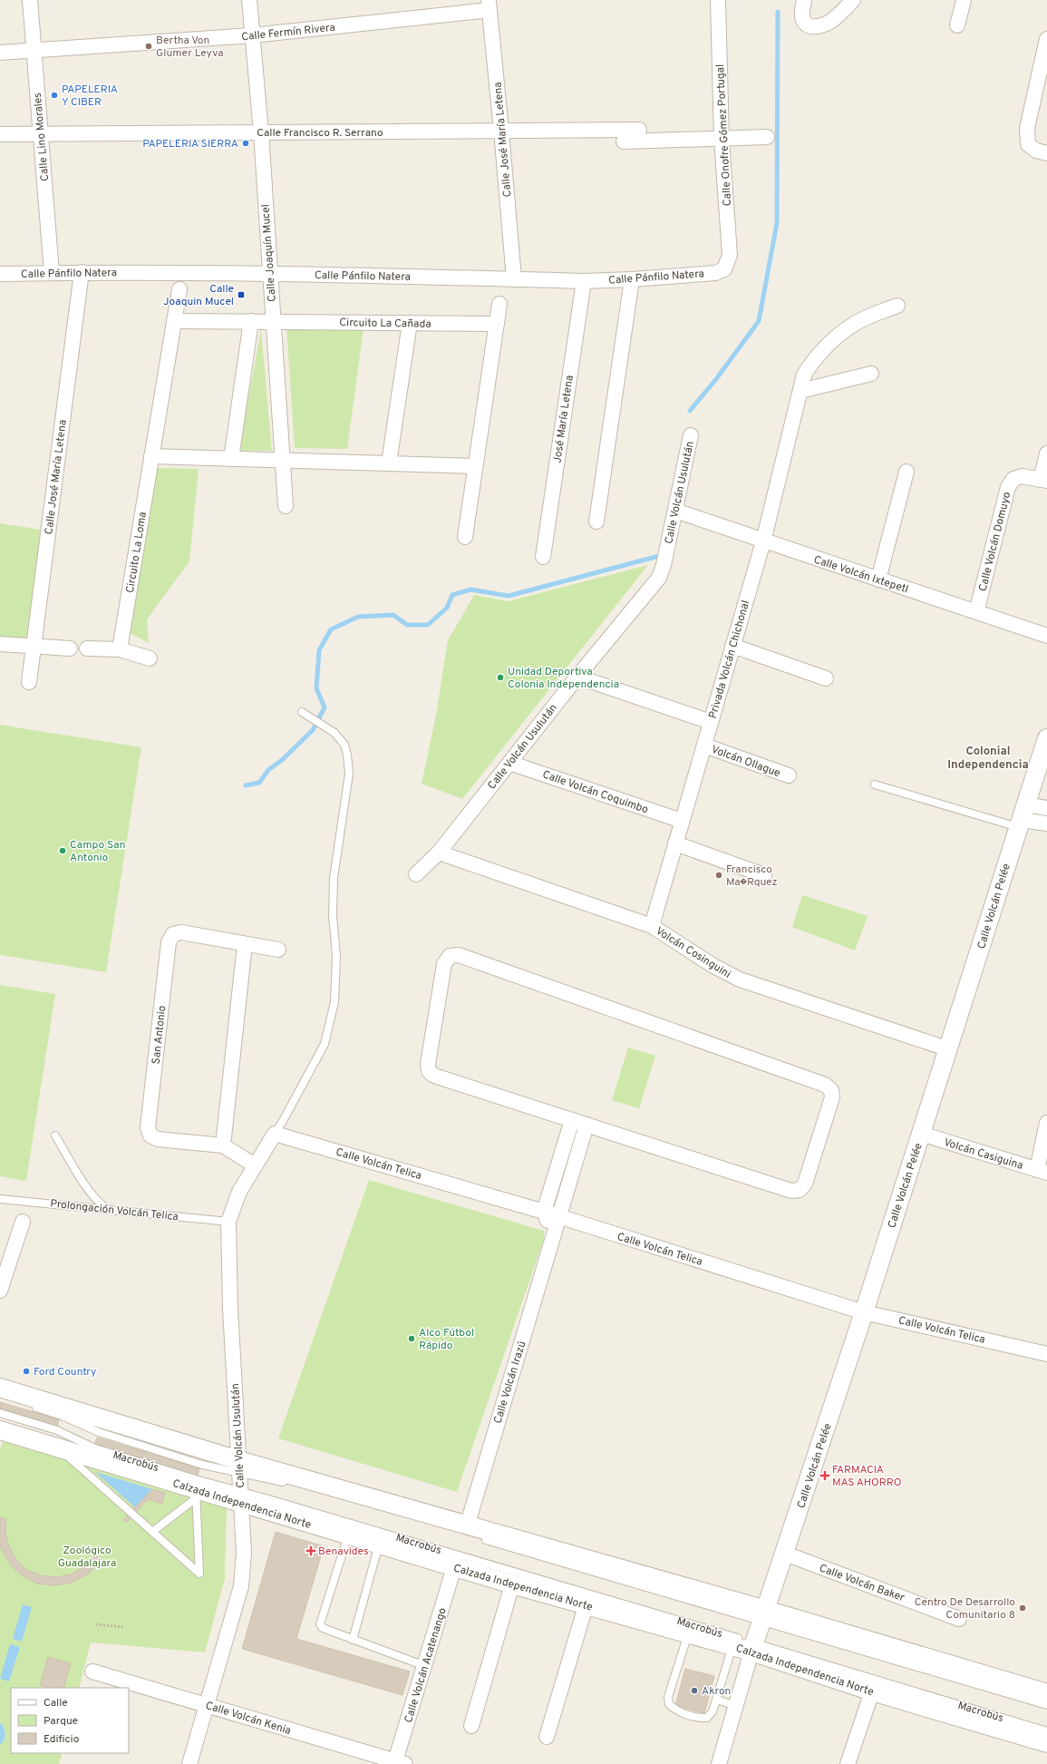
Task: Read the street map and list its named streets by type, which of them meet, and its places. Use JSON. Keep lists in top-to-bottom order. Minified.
{"streets":{"street":["Calle Fermín Rivera","Calle Francisco R. Serrano","Calle Onofre Gómez Portugal","Calle Lino Morales","Calle José María Letena","Calle Joaquín Mucel","Calle Pánfilo Natera","Circuito La Cañada","José María Letena","Calle Volcán Usulután","Calle Volcán Domuyo","Circuito La Loma","Calle Volcán Ixtepetl","Privada Volcán Chichonal","Volcán Ollague","Calle Volcán Coquimbo","Calle Volcán Pelée","Volcán Cosinguini","San Antonio","Volcán Casiguina","Calle Volcán Telica","Calle Volcán Irazú","Calzada Independencia Norte","Calle Volcán Baker","Calle Volcán Acatenango","Calle Volcán Kenia"],"lane":["Prolongación Volcán Telica","Macrobús"]},"crossings":[["Calle Fermín Rivera","Calle Lino Morales"],["Calle Fermín Rivera","Calle José María Letena"],["Calle Fermín Rivera","Calle Joaquín Mucel"],["Calle Francisco R. Serrano","Calle Lino Morales"],["Calle Francisco R. Serrano","Calle José María Letena"],["Calle Francisco R. Serrano","Calle Joaquín Mucel"],["Calle Onofre Gómez Portugal","Calle Pánfilo Natera"],["Calle Lino Morales","Calle Pánfilo Natera"],["Calle José María Letena","Calle Pánfilo Natera"],["Calle Joaquín Mucel","Calle Pánfilo Natera"],["Calle Joaquín Mucel","Circuito La Cañada"],["Calle Pánfilo Natera","José María Letena"],["Calle Volcán Usulután","Calle Volcán Ixtepetl"],["Calle Volcán Usulután","Calle Volcán Coquimbo"],["Calle Volcán Usulután","Volcán Cosinguini"],["Calle Volcán Usulután","San Antonio"],["Calle Volcán Usulután","Calle Volcán Telica"],["Calle Volcán Usulután","Prolongación Volcán Telica"],["Calle Volcán Usulután","Macrobús"],["Calle Volcán Usulután","Calzada Independencia Norte"],["Calle Volcán Usulután","Calle Volcán Kenia"],["Calle Volcán Domuyo","Calle Volcán Ixtepetl"],["Calle Volcán Ixtepetl","Privada Volcán Chichonal"],["Privada Volcán Chichonal","Volcán Ollague"],["Privada Volcán Chichonal","Calle Volcán Coquimbo"],["Privada Volcán Chichonal","Volcán Cosinguini"],["Calle Volcán Pelée","Volcán Cosinguini"],["Calle Volcán Pelée","Volcán Casiguina"],["Calle Volcán Pelée","Calle Volcán Telica"],["Calle Volcán Pelée","Macrobús"],["Calle Volcán Pelée","Calzada Independencia Norte"],["Calle Volcán Pelée","Calle Volcán Baker"],["Calle Volcán Telica","Calle Volcán Irazú"],["Calle Volcán Irazú","Calzada Independencia Norte"],["Macrobús","Calzada Independencia Norte"],["Calzada Independencia Norte","Calle Volcán Acatenango"],["Calle Volcán Acatenango","Calle Volcán Kenia"]],"districts":["Colonial Independencia"],"parks":["Zoológico Guadalajara"],"places":{"other":["Bertha Von Glumer Leyva","PAPELERIA Y CIBER","PAPELERIA SIERRA","Unidad Deportiva Colonia Independencia","Campo San Antonio","Francisco Ma�Rquez","Alco Fútbol Rápido","Ford Country","Centro De Desarrollo Comunitario 8","Akron"],"transit":["Calle Joaquin Mucel"],"health":["FARMACIA MAS AHORRO","Benavides"]},"legend":["Calle","Parque","Edificio"]}
